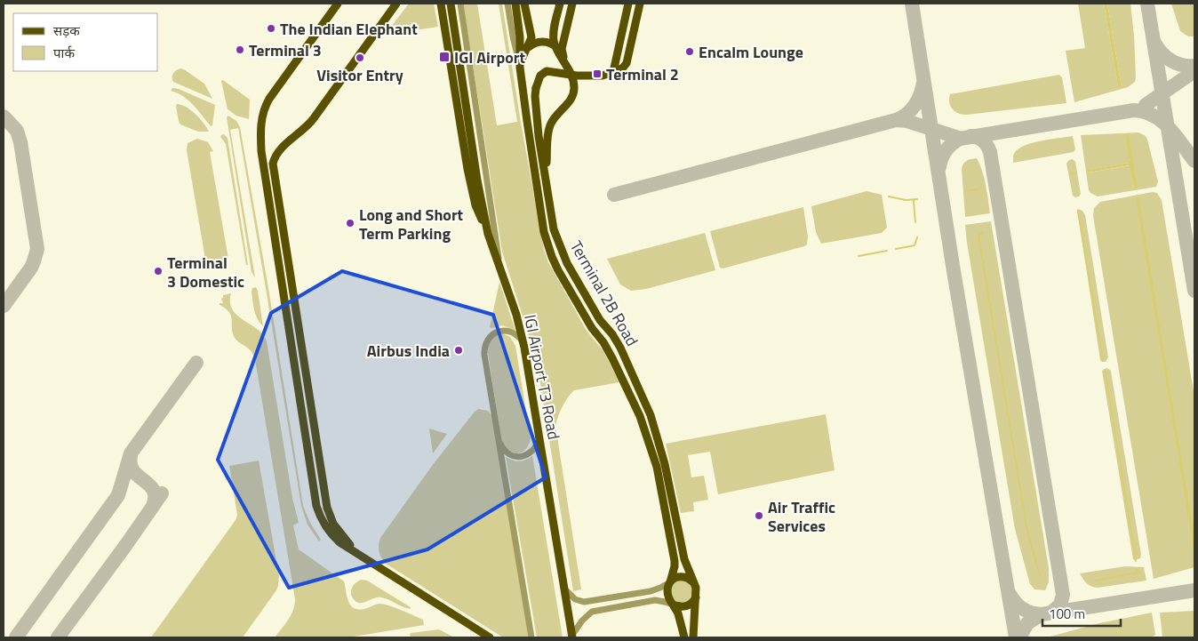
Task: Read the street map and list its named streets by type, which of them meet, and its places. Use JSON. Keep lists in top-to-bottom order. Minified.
{"streets":{"main road":["Terminal 2B Road","IGI Airport T3 Road"]},"places":{"other":["The Indian Elephant","Terminal 3","Encalm Lounge","Visitor Entry","Long and Short Term Parking","Terminal 3 Domestic","Airbus India","Air Traffic Services"],"transit":["IGI Airport","Terminal 2"]},"legend":["सड़क","पार्क"],"scale_bar":"100 m"}
